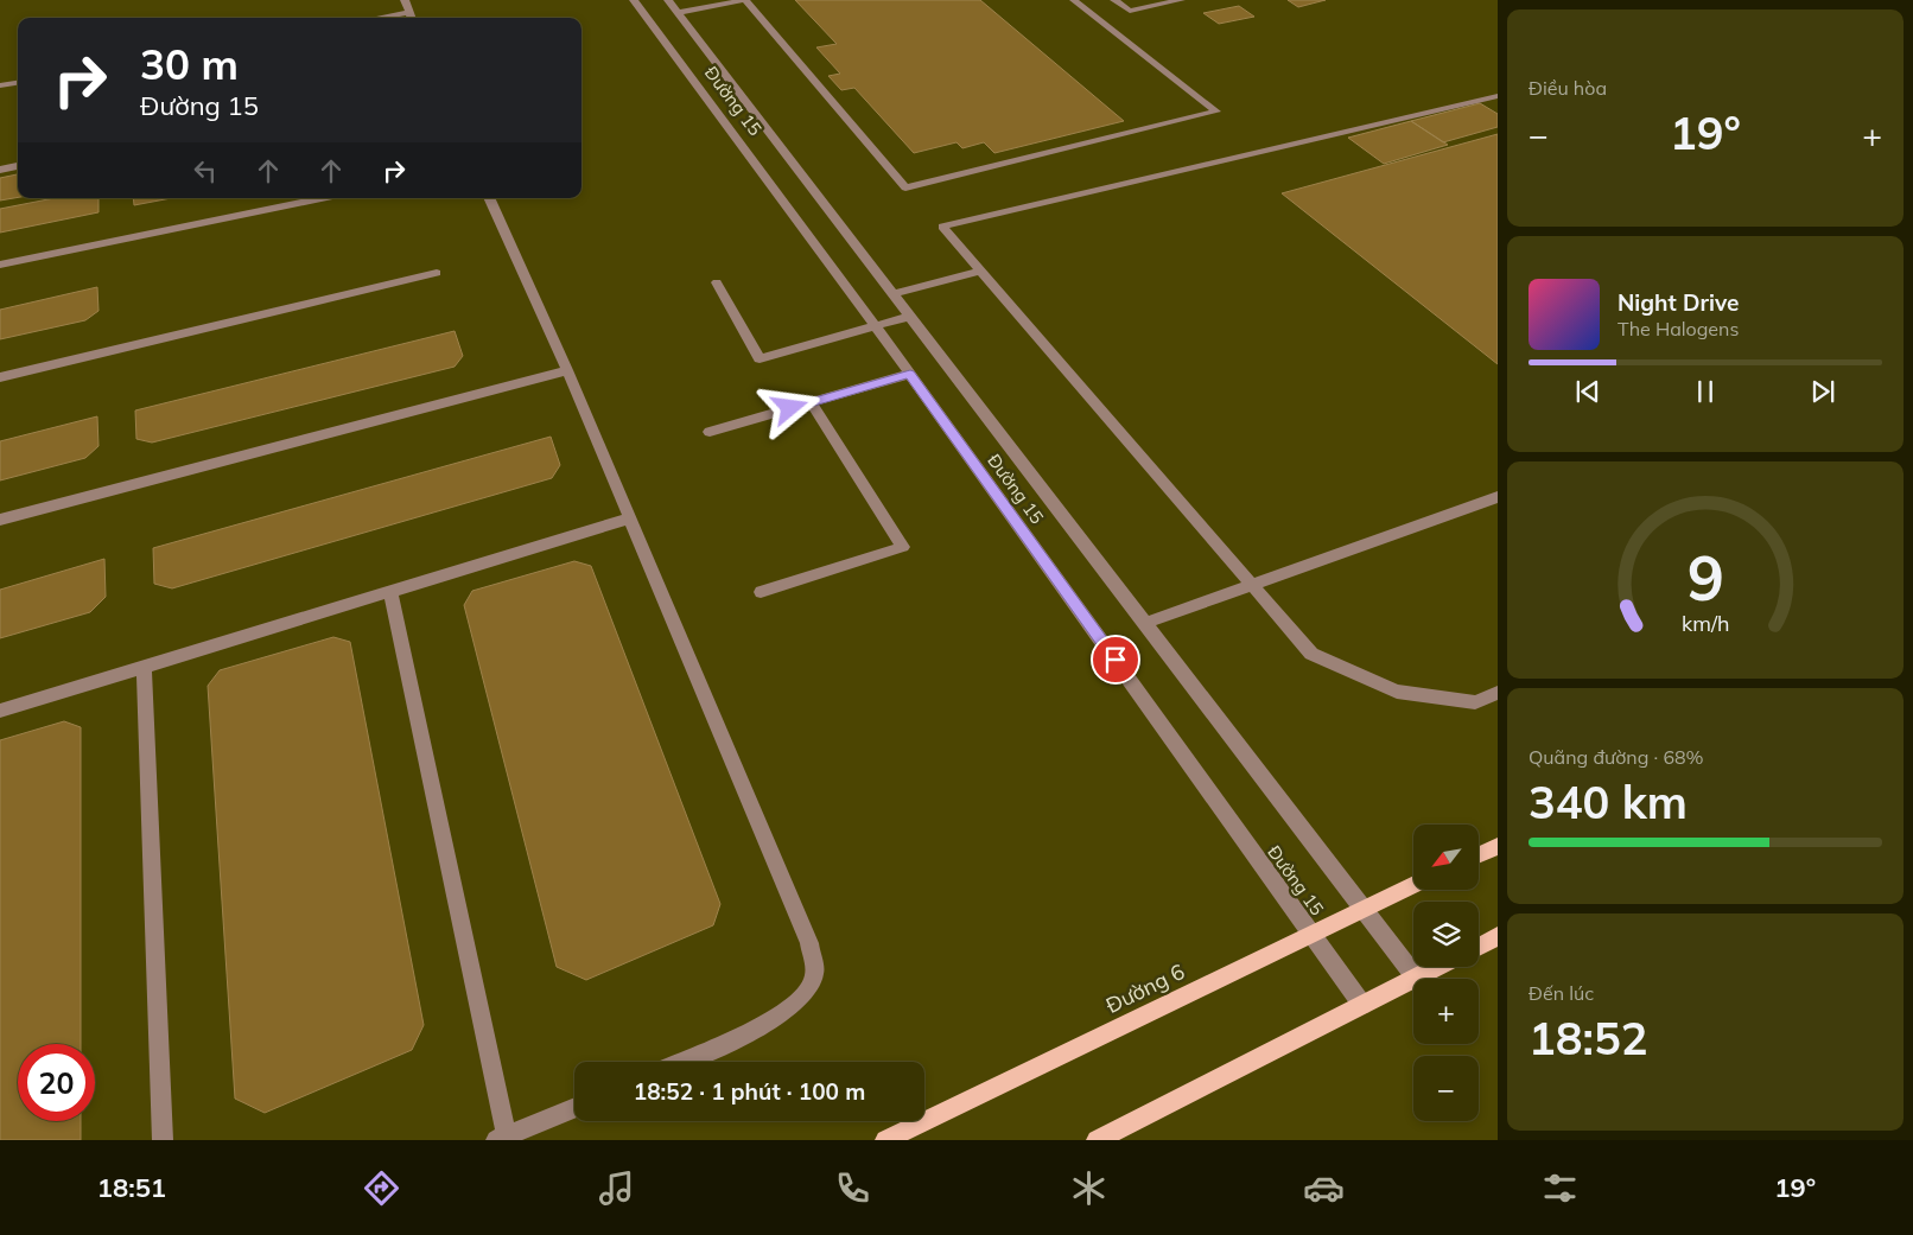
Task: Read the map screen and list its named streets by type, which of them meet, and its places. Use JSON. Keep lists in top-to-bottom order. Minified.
{"streets":{"main road":["Đường 6"],"street":["Đường 15"]},"crossings":[["Đường 15","Đường 6"]],"north":"bottom left","page":{"tile":["Điều hòa",["Quãng đường · 68%","340 km"],["Đến lúc","18:52"]],"turn":["30 m","Đường 15"],"heat":["−","19°","+"],"song":["Night Drive","The Halogens"],"map_buttons":["+","−"],"limit":"20","trip":"18:52 · 1 phút · 100 m","tabs":["18:51","19°"],"gauge":["9","km/h"]}}
